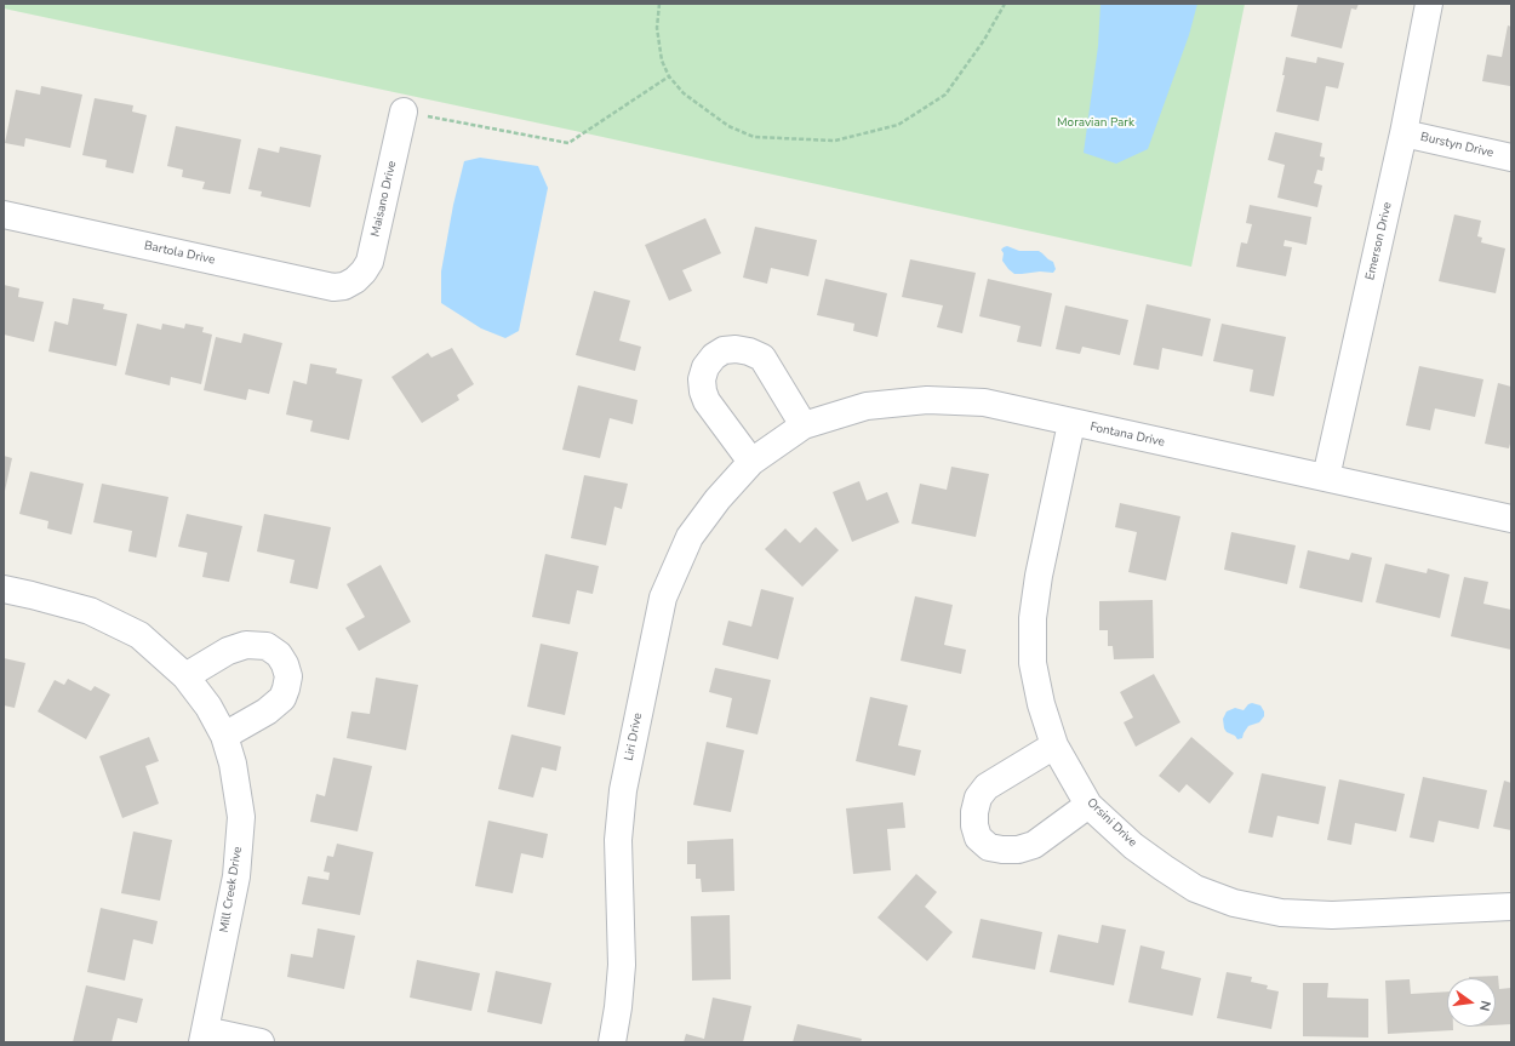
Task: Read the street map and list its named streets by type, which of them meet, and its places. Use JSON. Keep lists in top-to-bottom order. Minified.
{"streets":{"street":["Burstyn Drive","Maisano Drive","Emerson Drive","Bartola Drive","Fontana Drive","Liri Drive","Orsini Drive","Mill Creek Drive"]},"crossings":[["Burstyn Drive","Emerson Drive"],["Maisano Drive","Bartola Drive"],["Emerson Drive","Fontana Drive"],["Fontana Drive","Liri Drive"],["Fontana Drive","Orsini Drive"]],"parks":["Moravian Park"],"north":"right"}
